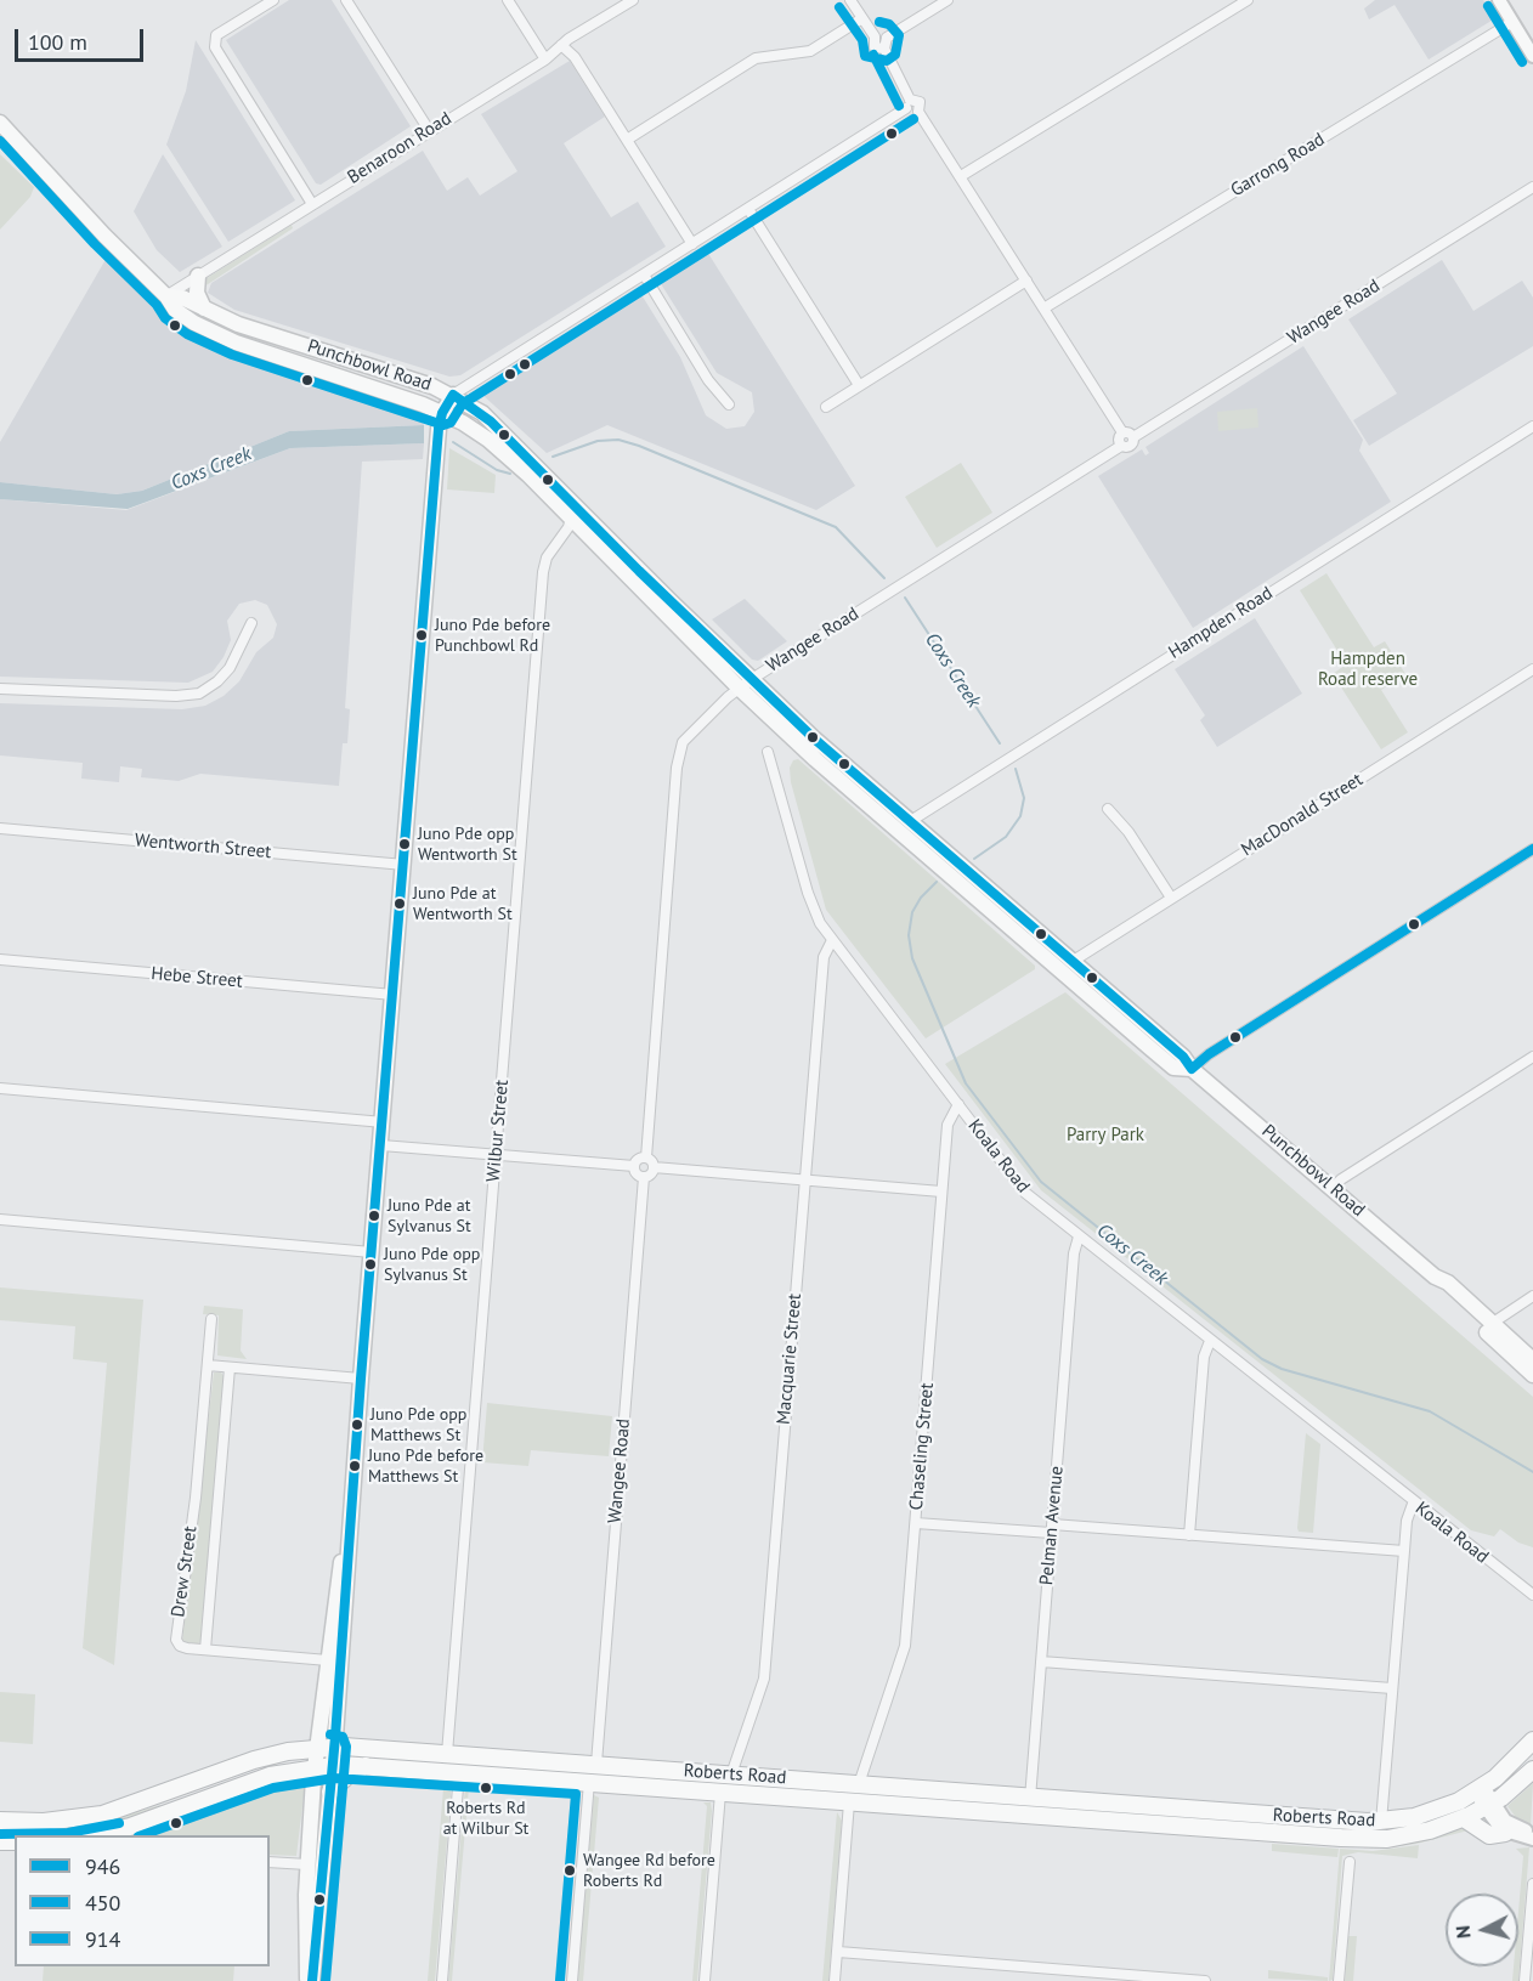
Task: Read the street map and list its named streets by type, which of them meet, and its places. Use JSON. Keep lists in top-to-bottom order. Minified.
{"streets":{"highway":["Roberts Road"],"main road":["Punchbowl Road"],"street":["Benaroon Road","Garrong Road","Wangee Road","Hampden Road","MacDonald Street","Wentworth Street","Hebe Street","Wilbur Street","Koala Road","Macquarie Street","Chaseling Street","Pelman Avenue","Drew Street"]},"crossings":[["Benaroon Road","Punchbowl Road"],["Wangee Road","Punchbowl Road"],["Wangee Road","Roberts Road"],["Punchbowl Road","Hampden Road"],["Punchbowl Road","MacDonald Street"],["Punchbowl Road","Wilbur Street"],["Wilbur Street","Roberts Road"],["Koala Road","Macquarie Street"],["Koala Road","Chaseling Street"],["Koala Road","Pelman Avenue"],["Macquarie Street","Roberts Road"],["Chaseling Street","Roberts Road"],["Pelman Avenue","Roberts Road"]],"water":["Coxs Creek"],"parks":["Hampden Road reserve","Parry Park"],"places":["Juno Pde before Punchbowl Rd","Juno Pde opp Wentworth St","Juno Pde at Wentworth St","Juno Pde at Sylvanus St","Juno Pde opp Sylvanus St","Juno Pde opp Matthews St","Juno Pde before Matthews St","Roberts Rd at Wilbur St","Wangee Rd before Roberts Rd"],"lines":["transit line 450","transit line 946","transit line 914"],"legend":["946","450","914"],"scale_bar":"100 m","north":"left"}
